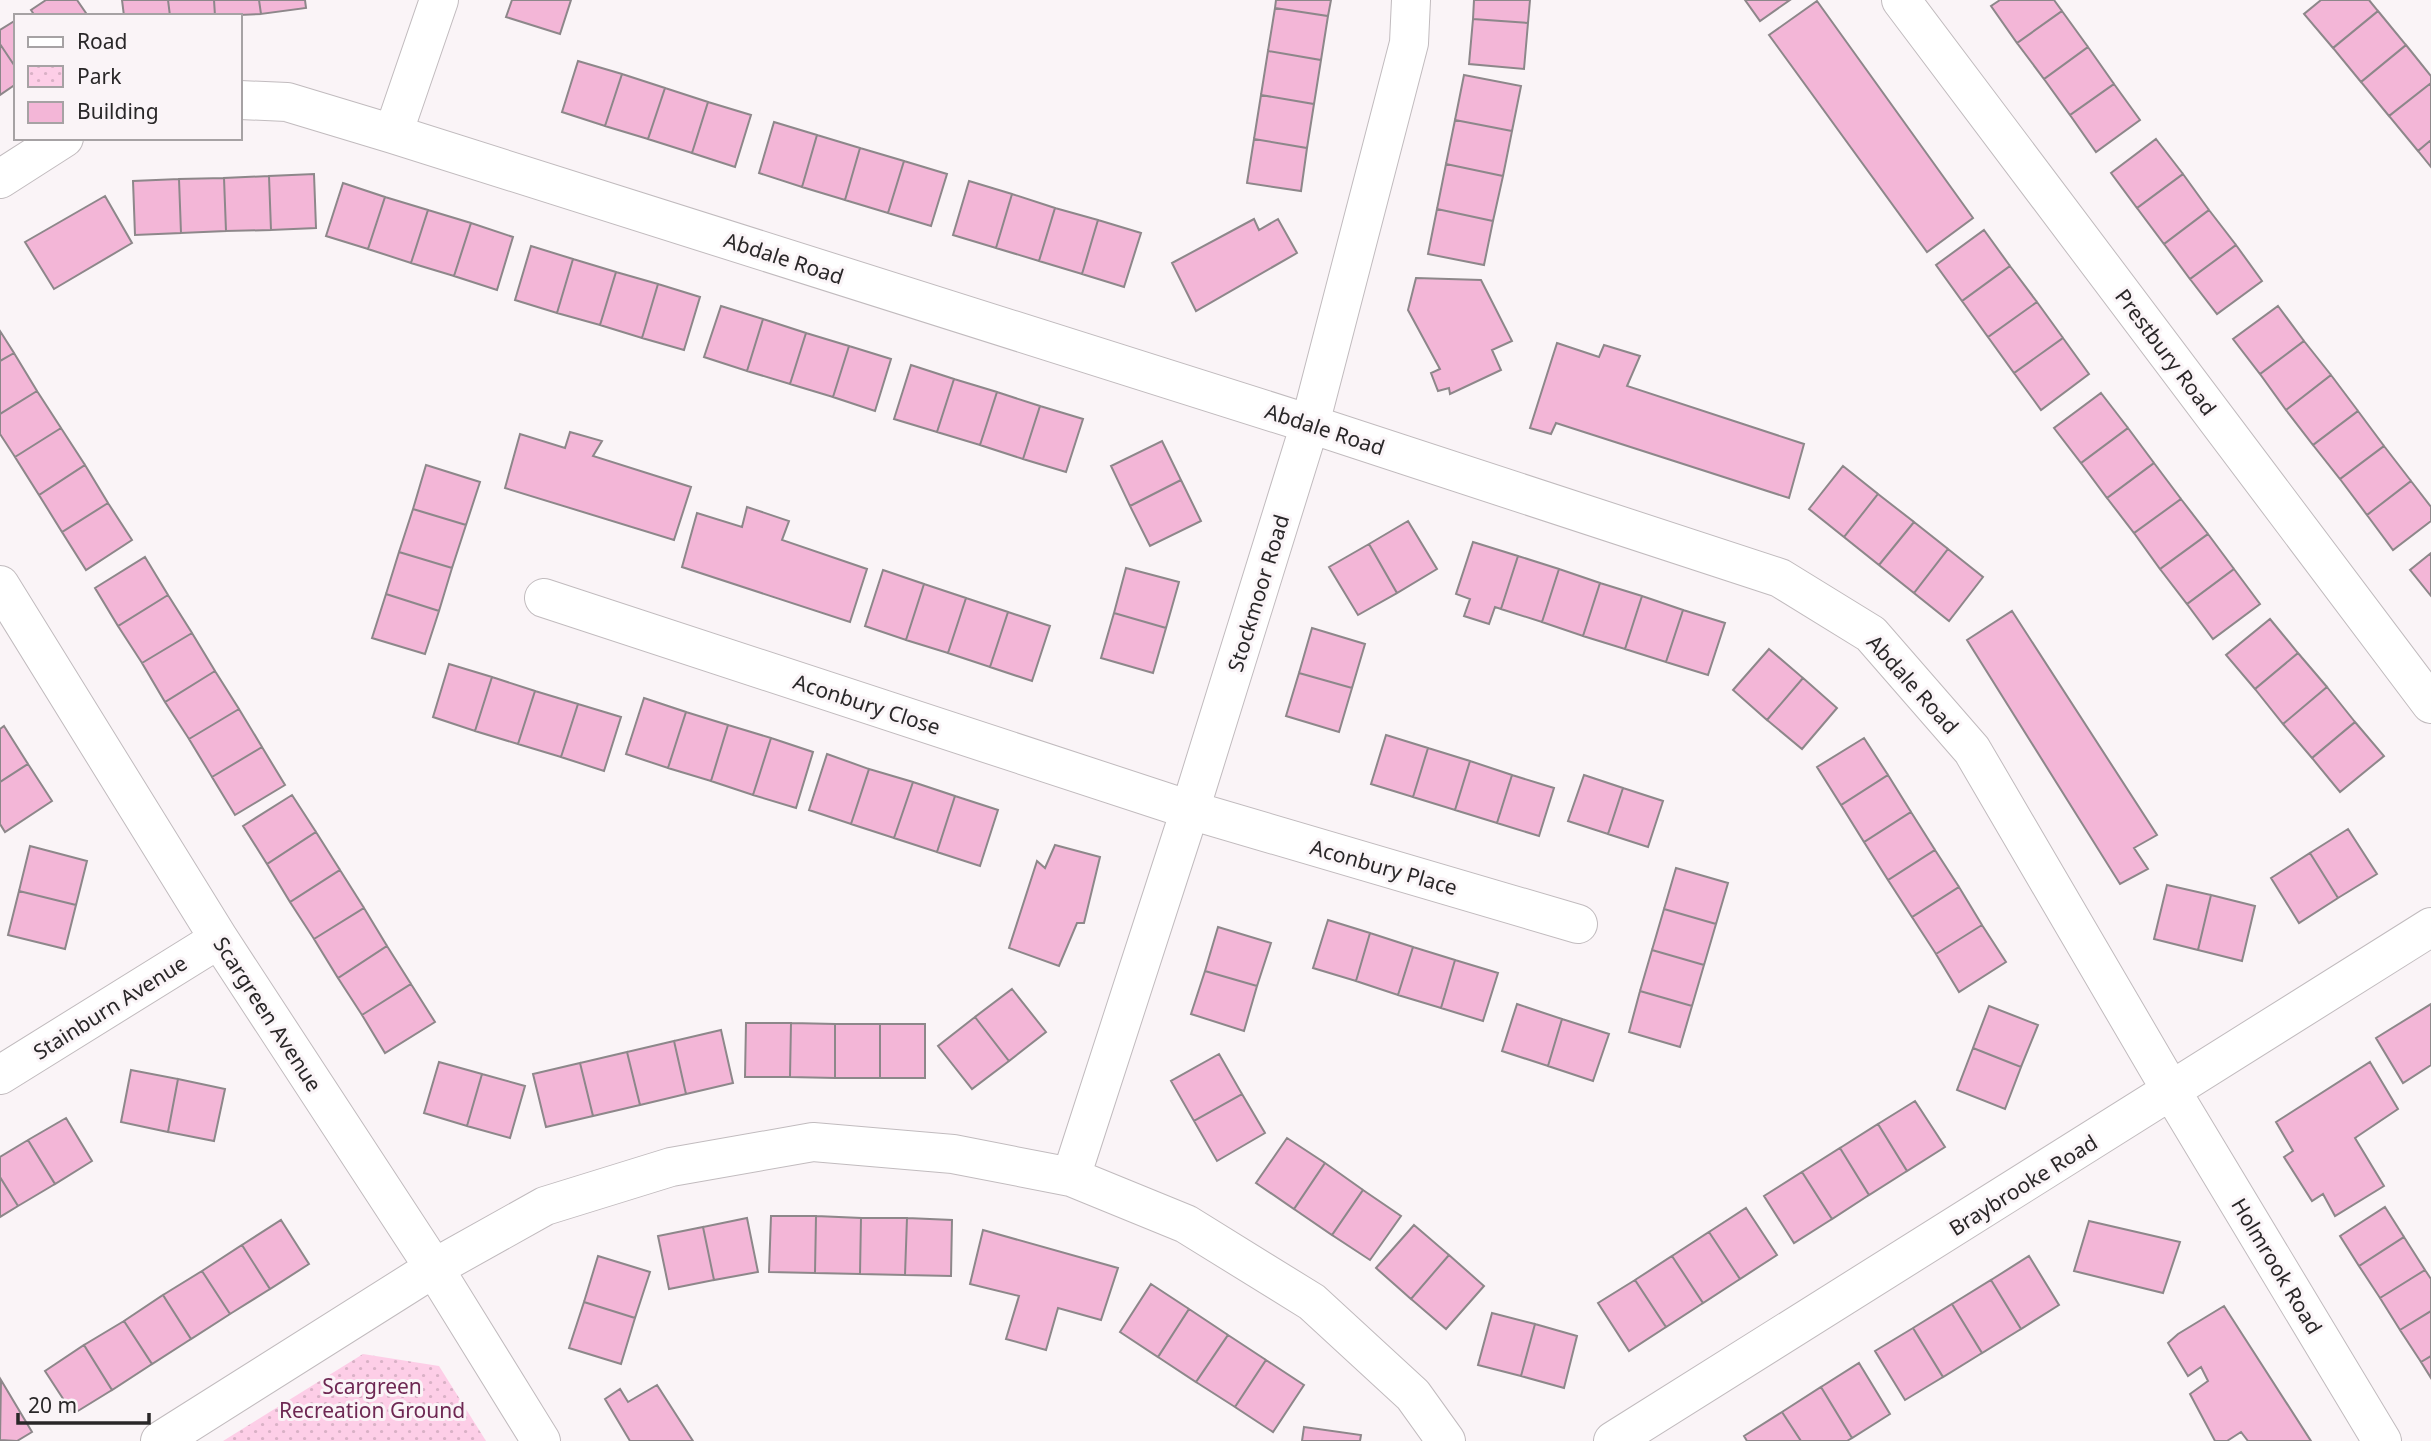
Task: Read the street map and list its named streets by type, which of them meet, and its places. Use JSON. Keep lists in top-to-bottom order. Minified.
{"streets":{"street":["Abdale Road","Prestbury Road","Stockmoor Road","Aconbury Close","Aconbury Place","Stainburn Avenue","Scargreen Avenue","Braybrooke Road","Holmrook Road"]},"crossings":[["Abdale Road","Stockmoor Road"],["Abdale Road","Braybrooke Road"],["Abdale Road","Holmrook Road"],["Stockmoor Road","Aconbury Close"],["Stockmoor Road","Aconbury Place"],["Aconbury Close","Aconbury Place"],["Stainburn Avenue","Scargreen Avenue"],["Braybrooke Road","Holmrook Road"]],"parks":["Scargreen Recreation Ground"],"legend":["Road","Park","Building"],"scale_bar":"20 m"}
